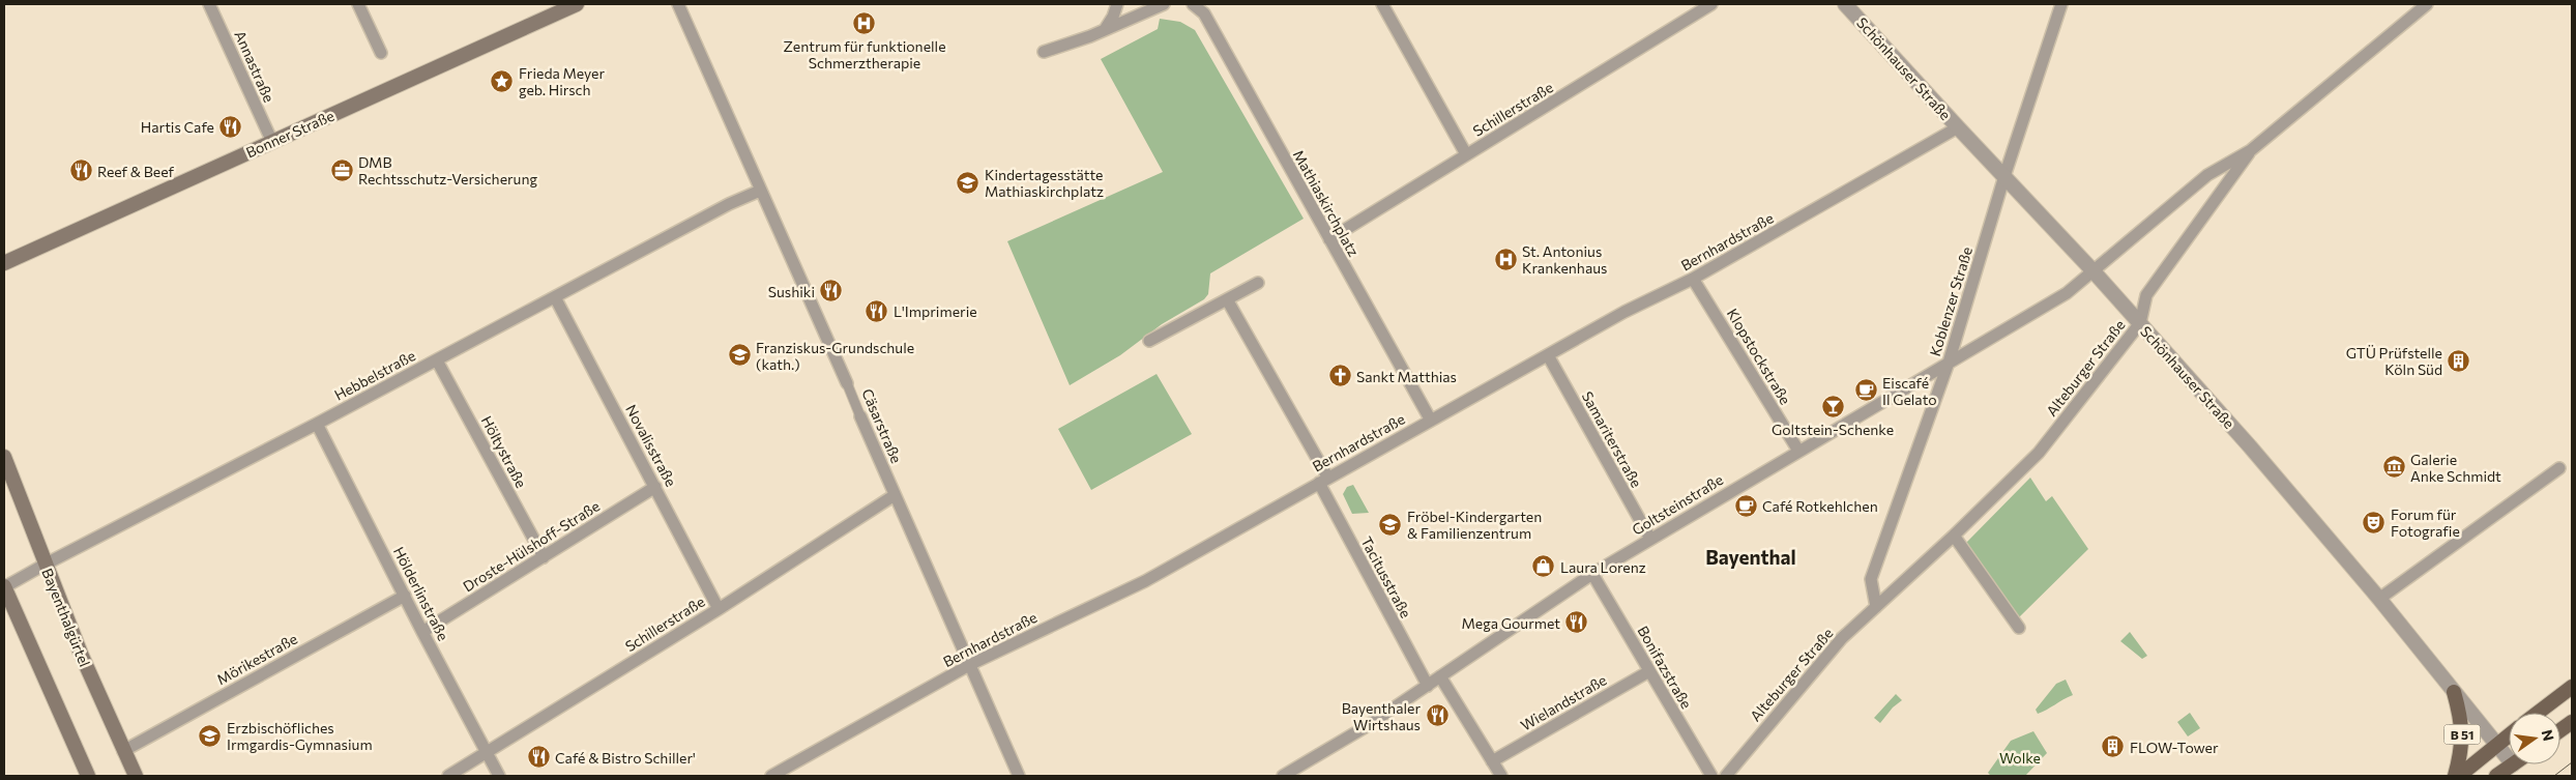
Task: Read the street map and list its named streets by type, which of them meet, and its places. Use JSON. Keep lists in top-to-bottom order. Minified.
{"streets":{"main road":["Bonner Straße","Bayenthalgürtel","B 51"],"street":["Annastraße","Schönhauser Straße","Schillerstraße","Mathiaskirchplatz","Bernhardstraße","Koblenzer Straße","Klopstockstraße","Alteburger Straße","Hebbelstraße","Cäsarstraße","Samariterstraße","Novalisstraße","Höltystraße","Goltsteinstraße","Droste-Hülshoff-Straße","Tacitusstraße","Hölderlinstraße","Mörikestraße","Bonifazstraße","Wielandstraße"]},"crossings":[["Annastraße","Bonner Straße"],["Schönhauser Straße","Bernhardstraße"],["Schönhauser Straße","Koblenzer Straße"],["Schönhauser Straße","Alteburger Straße"],["Schönhauser Straße","Goltsteinstraße"],["Schönhauser Straße","B 51"],["Schillerstraße","Mathiaskirchplatz"],["Schillerstraße","Cäsarstraße"],["Schillerstraße","Novalisstraße"],["Schillerstraße","Hölderlinstraße"],["Mathiaskirchplatz","Bernhardstraße"],["Bernhardstraße","Klopstockstraße"],["Bernhardstraße","Cäsarstraße"],["Bernhardstraße","Samariterstraße"],["Bernhardstraße","Tacitusstraße"],["Koblenzer Straße","Alteburger Straße"],["Koblenzer Straße","Goltsteinstraße"],["Klopstockstraße","Goltsteinstraße"],["Alteburger Straße","Goltsteinstraße"],["Hebbelstraße","Cäsarstraße"],["Hebbelstraße","Novalisstraße"],["Hebbelstraße","Höltystraße"],["Hebbelstraße","Hölderlinstraße"],["Hebbelstraße","Bayenthalgürtel"],["Samariterstraße","Goltsteinstraße"],["Novalisstraße","Droste-Hülshoff-Straße"],["Höltystraße","Droste-Hülshoff-Straße"],["Goltsteinstraße","Tacitusstraße"],["Goltsteinstraße","Bonifazstraße"],["Droste-Hülshoff-Straße","Hölderlinstraße"],["Hölderlinstraße","Mörikestraße"],["Bayenthalgürtel","Mörikestraße"],["Bonifazstraße","Wielandstraße"]],"districts":["Bayenthal"],"parks":["Wolke"],"places":{"hospital":["Zentrum für funktionelle Schmerztherapie","St. Antonius Krankenhaus"],"place":["Frieda Meyer geb. Hirsch"],"restaurant":["Hartis Cafe","Reef & Beef","Sushiki","L'Imprimerie","Mega Gourmet","Bayenthaler Wirtshaus","Café & Bistro Schiller'"],"office":["DMB Rechtsschutz-Versicherung"],"school or university":["Kindertagesstätte Mathiaskirchplatz","Franziskus-Grundschule (kath.)","Fröbel-Kindergarten & Familienzentrum","Erzbischöfliches Irmgardis-Gymnasium"],"building":["GTÜ Prüfstelle Köln Süd","FLOW-Tower"],"church":["Sankt Matthias"],"cafe":["Eiscafé Il Gelato","Café Rotkehlchen"],"bar":["Goltstein-Schenke"],"museum":["Galerie Anke Schmidt"],"theatre":["Forum für Fotografie"],"shop":["Laura Lorenz"]},"north":"right"}
